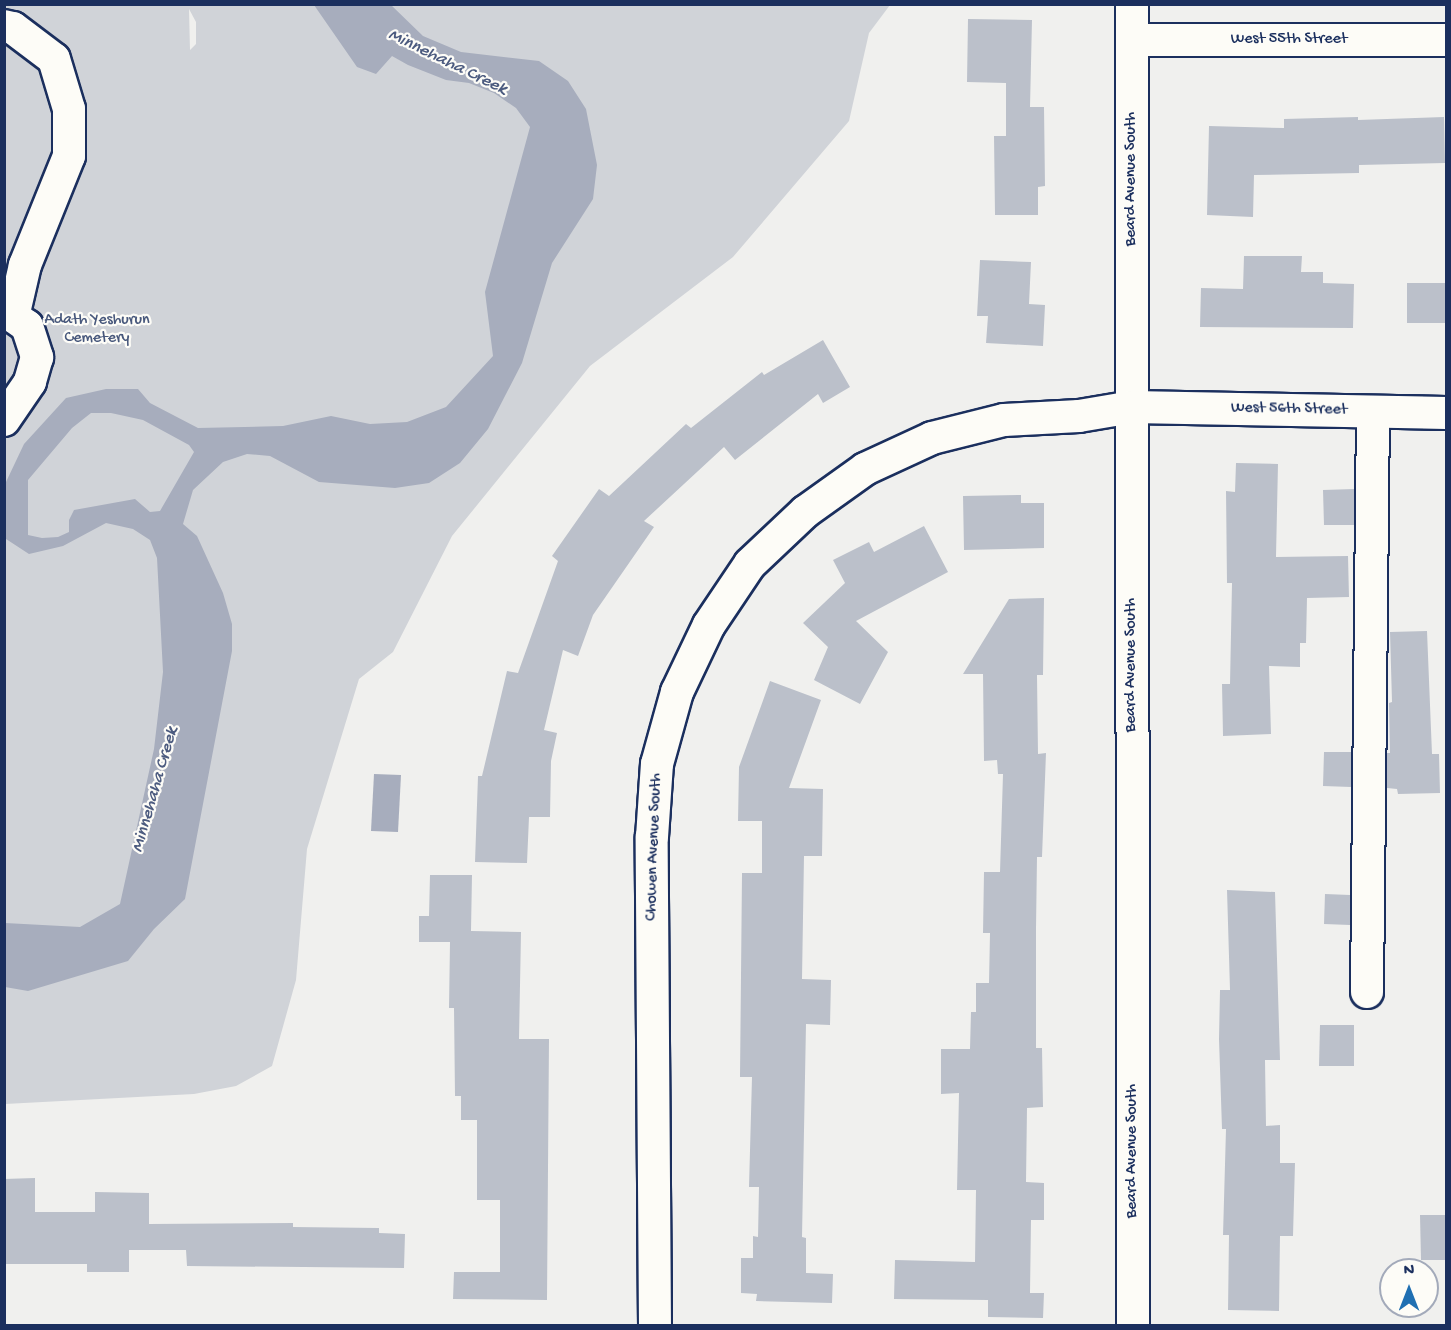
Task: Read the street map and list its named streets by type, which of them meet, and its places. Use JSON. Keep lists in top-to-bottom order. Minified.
{"streets":{"street":["West 55th Street","Beard Avenue South","West 56th Street","Chowen Avenue South"]},"crossings":[["West 55th Street","Beard Avenue South"],["Beard Avenue South","West 56th Street"],["Beard Avenue South","Chowen Avenue South"],["West 56th Street","Chowen Avenue South"]],"water":["Minnehaha Creek"],"parks":["Adath Yeshurun Cemetery"],"north":"top"}
